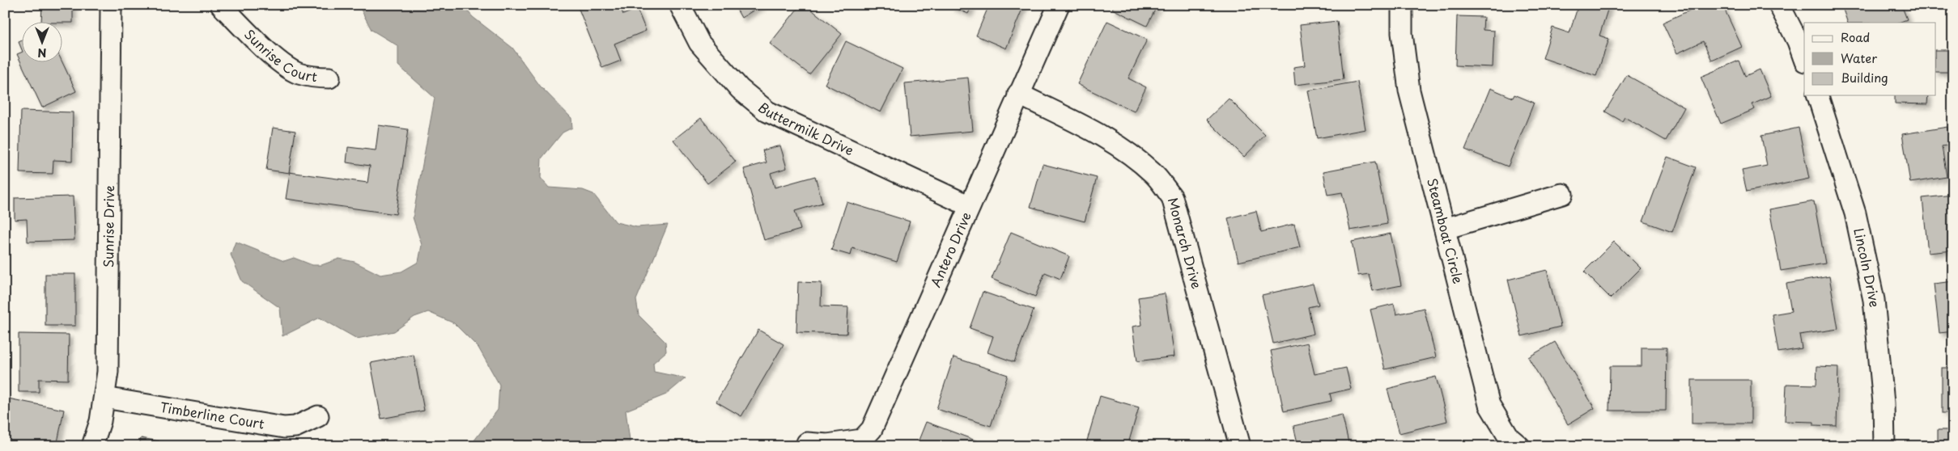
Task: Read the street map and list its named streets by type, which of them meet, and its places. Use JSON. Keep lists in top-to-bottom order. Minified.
{"streets":{"street":["Sunrise Court","Buttermilk Drive","Sunrise Drive","Steamboat Circle","Monarch Drive","Antero Drive","Lincoln Drive","Timberline Court"]},"crossings":[["Buttermilk Drive","Antero Drive"],["Sunrise Drive","Timberline Court"],["Monarch Drive","Antero Drive"]],"legend":["Road","Water","Building"],"north":"bottom"}
